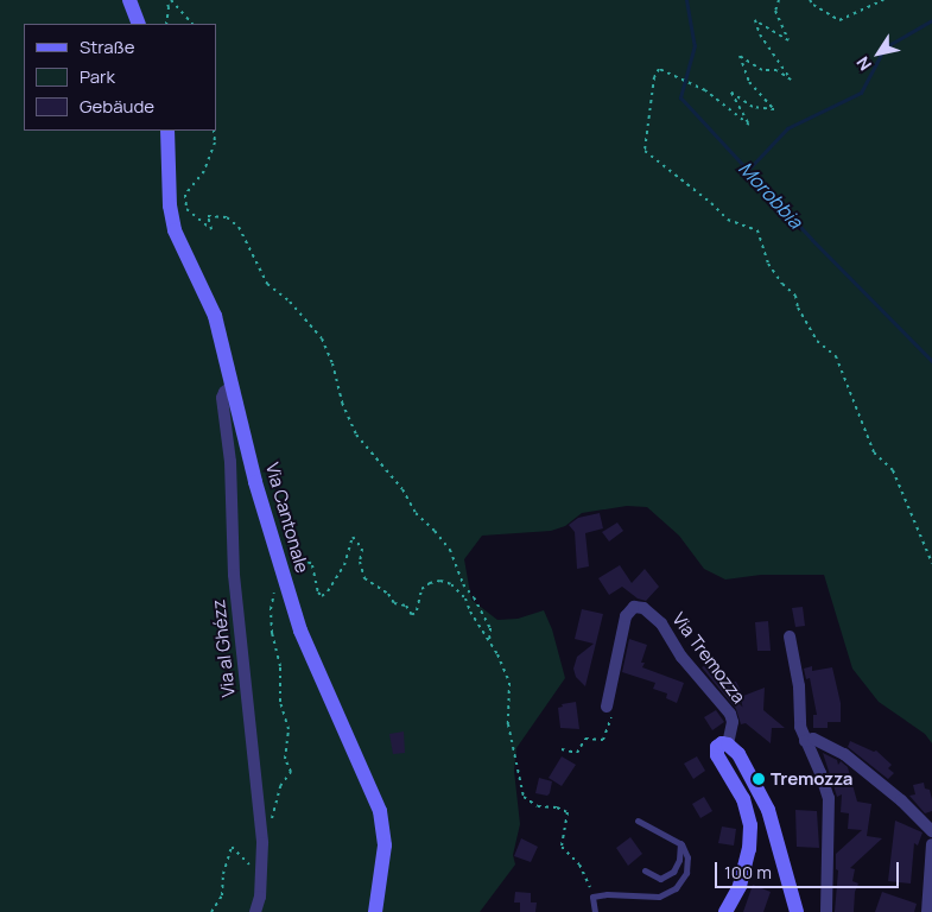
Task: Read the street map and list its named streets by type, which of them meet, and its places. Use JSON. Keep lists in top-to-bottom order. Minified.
{"streets":{"street":["Via Cantonale","Via al Ghézz","Via Tremozza"]},"crossings":[["Via Cantonale","Via al Ghézz"]],"water":["Morobbia"],"places":["Tremozza"],"legend":["Straße","Park","Gebäude"],"scale_bar":"100 m","north":"bottom left"}
